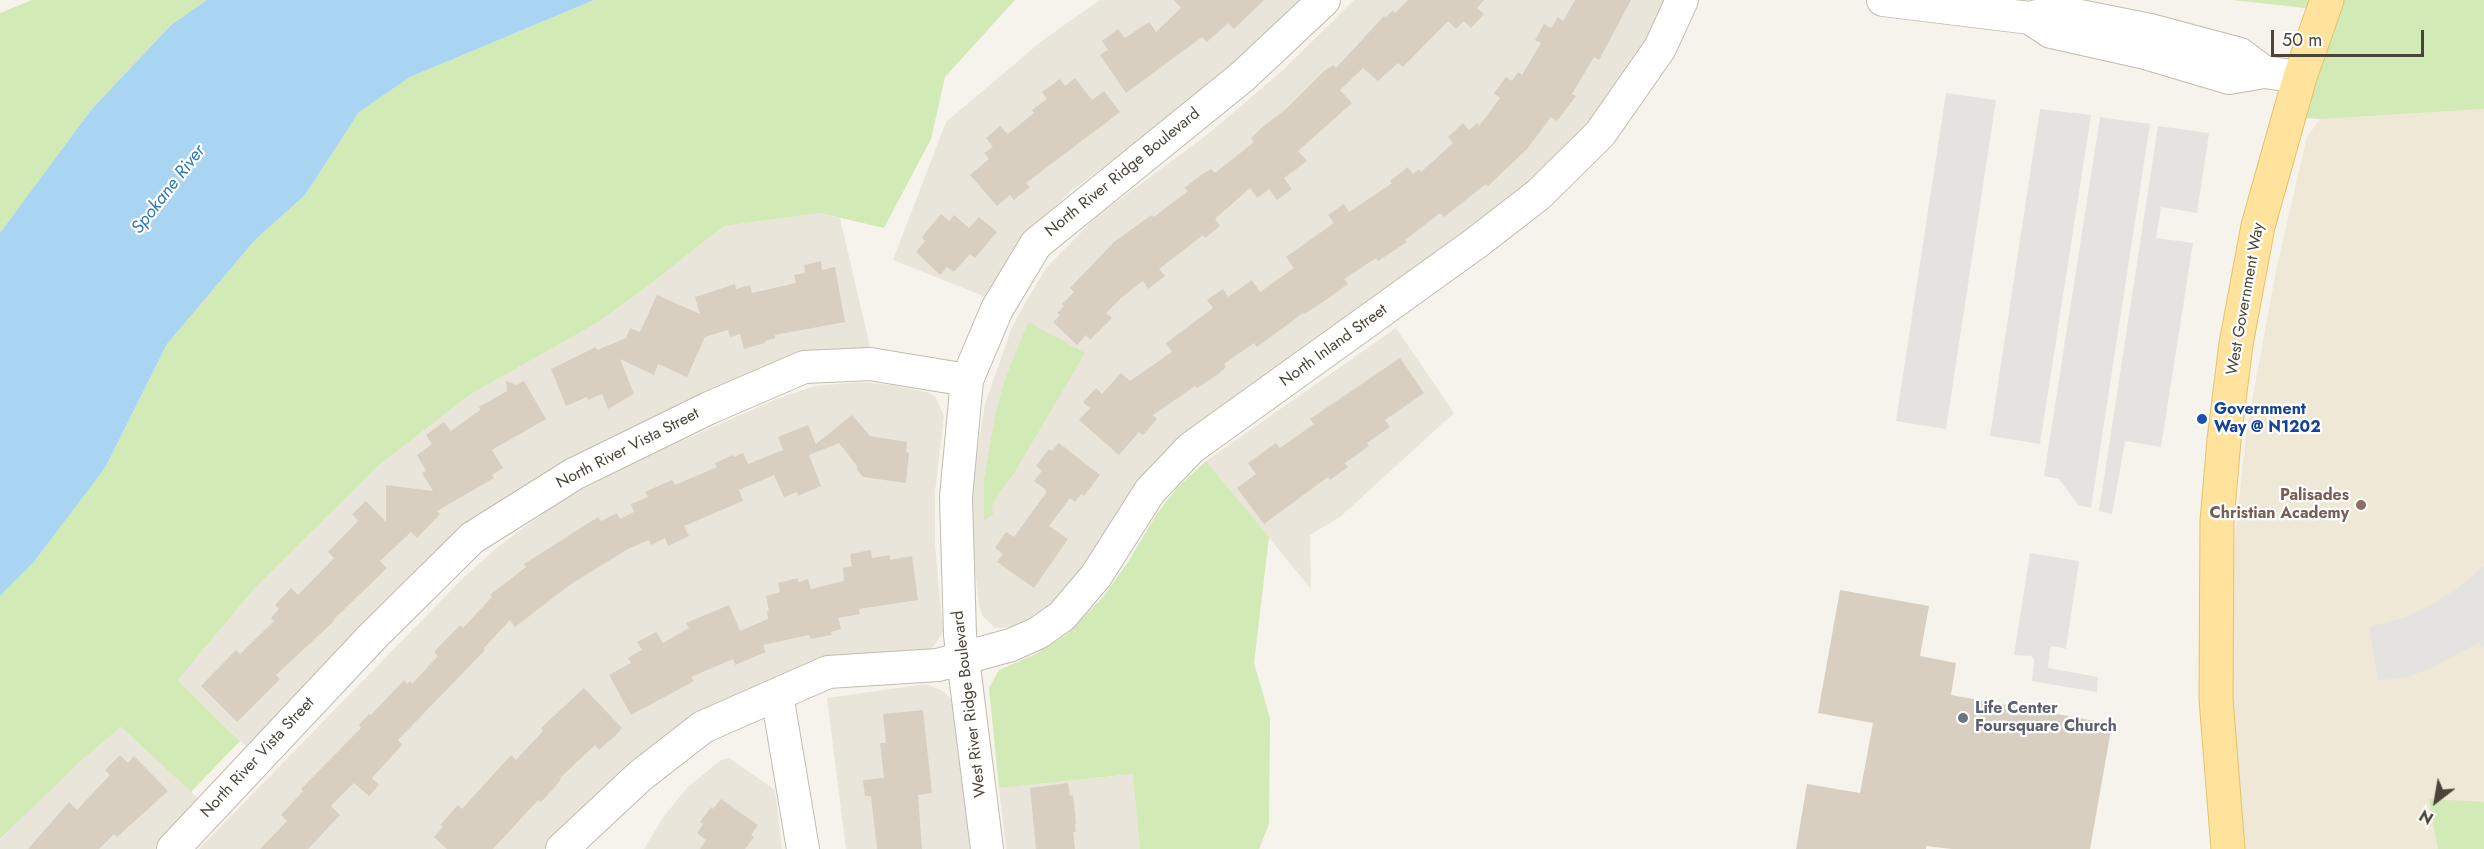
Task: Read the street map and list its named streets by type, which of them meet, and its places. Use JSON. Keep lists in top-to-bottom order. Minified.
{"streets":{"main road":["West Government Way"],"street":["North River Ridge Boulevard","North Inland Street","North River Vista Street","West River Ridge Boulevard"]},"crossings":[["North River Ridge Boulevard","North River Vista Street"],["North River Ridge Boulevard","West River Ridge Boulevard"],["North Inland Street","West River Ridge Boulevard"],["North River Vista Street","West River Ridge Boulevard"]],"water":["Spokane River"],"places":["Government Way @ N1202","Palisades Christian Academy","Life Center Foursquare Church"],"scale_bar":"50 m","north":"bottom left"}
